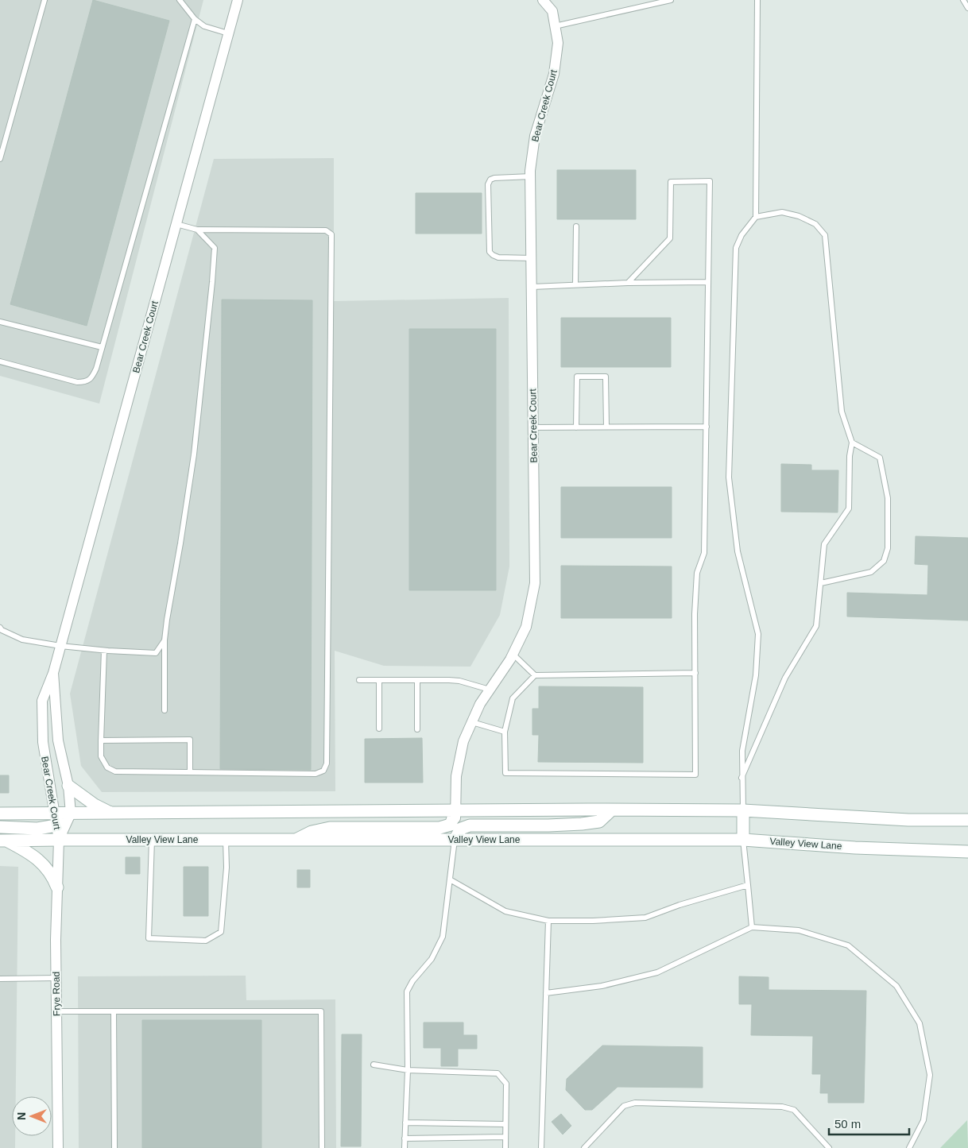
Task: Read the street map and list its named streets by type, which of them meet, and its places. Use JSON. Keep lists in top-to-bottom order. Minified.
{"streets":{"main road":["Valley View Lane"],"street":["Bear Creek Court","Frye Road"]},"crossings":[["Bear Creek Court","Valley View Lane"],["Bear Creek Court","Frye Road"],["Valley View Lane","Frye Road"]],"scale_bar":"50 m","north":"left"}
